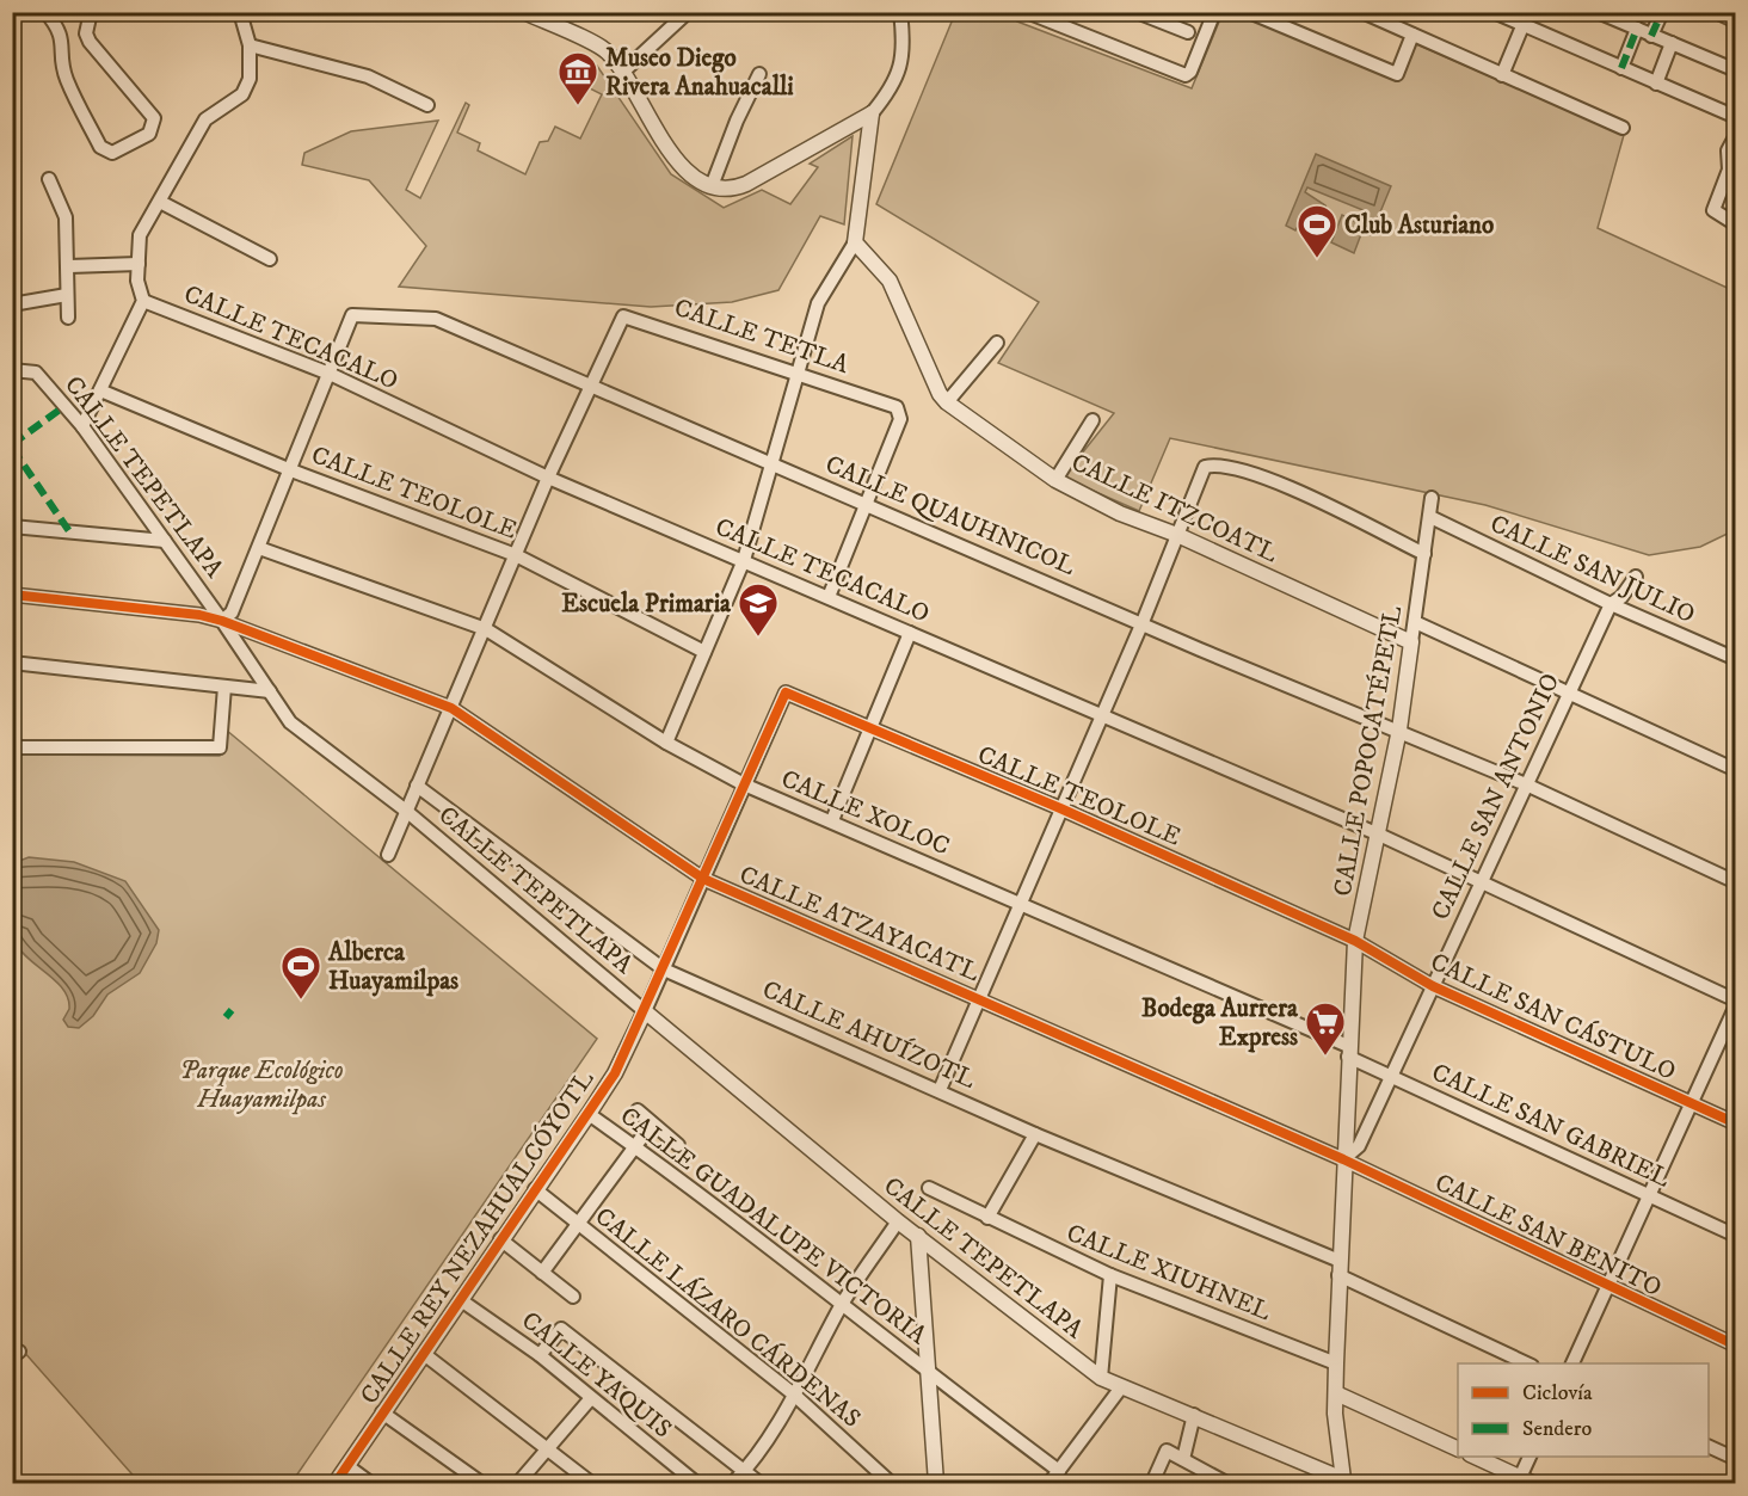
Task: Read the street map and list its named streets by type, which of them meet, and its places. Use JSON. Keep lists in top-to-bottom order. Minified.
{"streets":{"street":["CALLE TETLA","CALLE TECACALO","CALLE TEPETLAPA","CALLE TEOLOLE","CALLE ITZCOATL","CALLE QUAUHNICOL","CALLE SAN JULIO","CALLE POPOCATÉPETL","CALLE SAN ANTONIO","CALLE XOLOC","CALLE ATZAYACATL","CALLE SAN CÁSTULO","CALLE AHUÍZOTL","CALLE SAN GABRIEL","CALLE GUADALUPE VICTORIA","CALLE SAN BENITO","CALLE REY NEZAHUALCÓYOTL","CALLE XIUHNEL","CALLE LÁZARO CÁRDENAS","CALLE YAQUIS"]},"crossings":[["CALLE TETLA","CALLE QUAUHNICOL"],["CALLE TECACALO","CALLE QUAUHNICOL"],["CALLE TECACALO","CALLE POPOCATÉPETL"],["CALLE TECACALO","CALLE SAN ANTONIO"],["CALLE TEPETLAPA","CALLE POPOCATÉPETL"],["CALLE TEPETLAPA","CALLE ATZAYACATL"],["CALLE TEPETLAPA","CALLE REY NEZAHUALCÓYOTL"],["CALLE TEOLOLE","CALLE POPOCATÉPETL"],["CALLE TEOLOLE","CALLE XOLOC"],["CALLE TEOLOLE","CALLE SAN CÁSTULO"],["CALLE ITZCOATL","CALLE POPOCATÉPETL"],["CALLE QUAUHNICOL","CALLE POPOCATÉPETL"],["CALLE QUAUHNICOL","CALLE SAN ANTONIO"],["CALLE SAN JULIO","CALLE POPOCATÉPETL"],["CALLE SAN JULIO","CALLE SAN ANTONIO"],["CALLE POPOCATÉPETL","CALLE SAN ANTONIO"],["CALLE POPOCATÉPETL","CALLE XOLOC"],["CALLE POPOCATÉPETL","CALLE ATZAYACATL"],["CALLE POPOCATÉPETL","CALLE SAN CÁSTULO"],["CALLE POPOCATÉPETL","CALLE AHUÍZOTL"],["CALLE POPOCATÉPETL","CALLE SAN GABRIEL"],["CALLE POPOCATÉPETL","CALLE SAN BENITO"],["CALLE POPOCATÉPETL","CALLE XIUHNEL"],["CALLE SAN ANTONIO","CALLE ATZAYACATL"],["CALLE SAN ANTONIO","CALLE SAN CÁSTULO"],["CALLE SAN ANTONIO","CALLE SAN GABRIEL"],["CALLE SAN ANTONIO","CALLE SAN BENITO"],["CALLE XOLOC","CALLE SAN GABRIEL"],["CALLE ATZAYACATL","CALLE SAN BENITO"],["CALLE GUADALUPE VICTORIA","CALLE REY NEZAHUALCÓYOTL"],["CALLE REY NEZAHUALCÓYOTL","CALLE LÁZARO CÁRDENAS"],["CALLE REY NEZAHUALCÓYOTL","CALLE YAQUIS"]],"parks":["Parque Ecológico Huayamilpas"],"places":{"museum":["Museo Diego Rivera Anahuacalli"],"sports":["Club Asturiano","Alberca Huayamilpas"],"school or university":["Escuela Primaria"],"supermarket":["Bodega Aurrera Express"]},"legend":["Ciclovía","Sendero"]}
